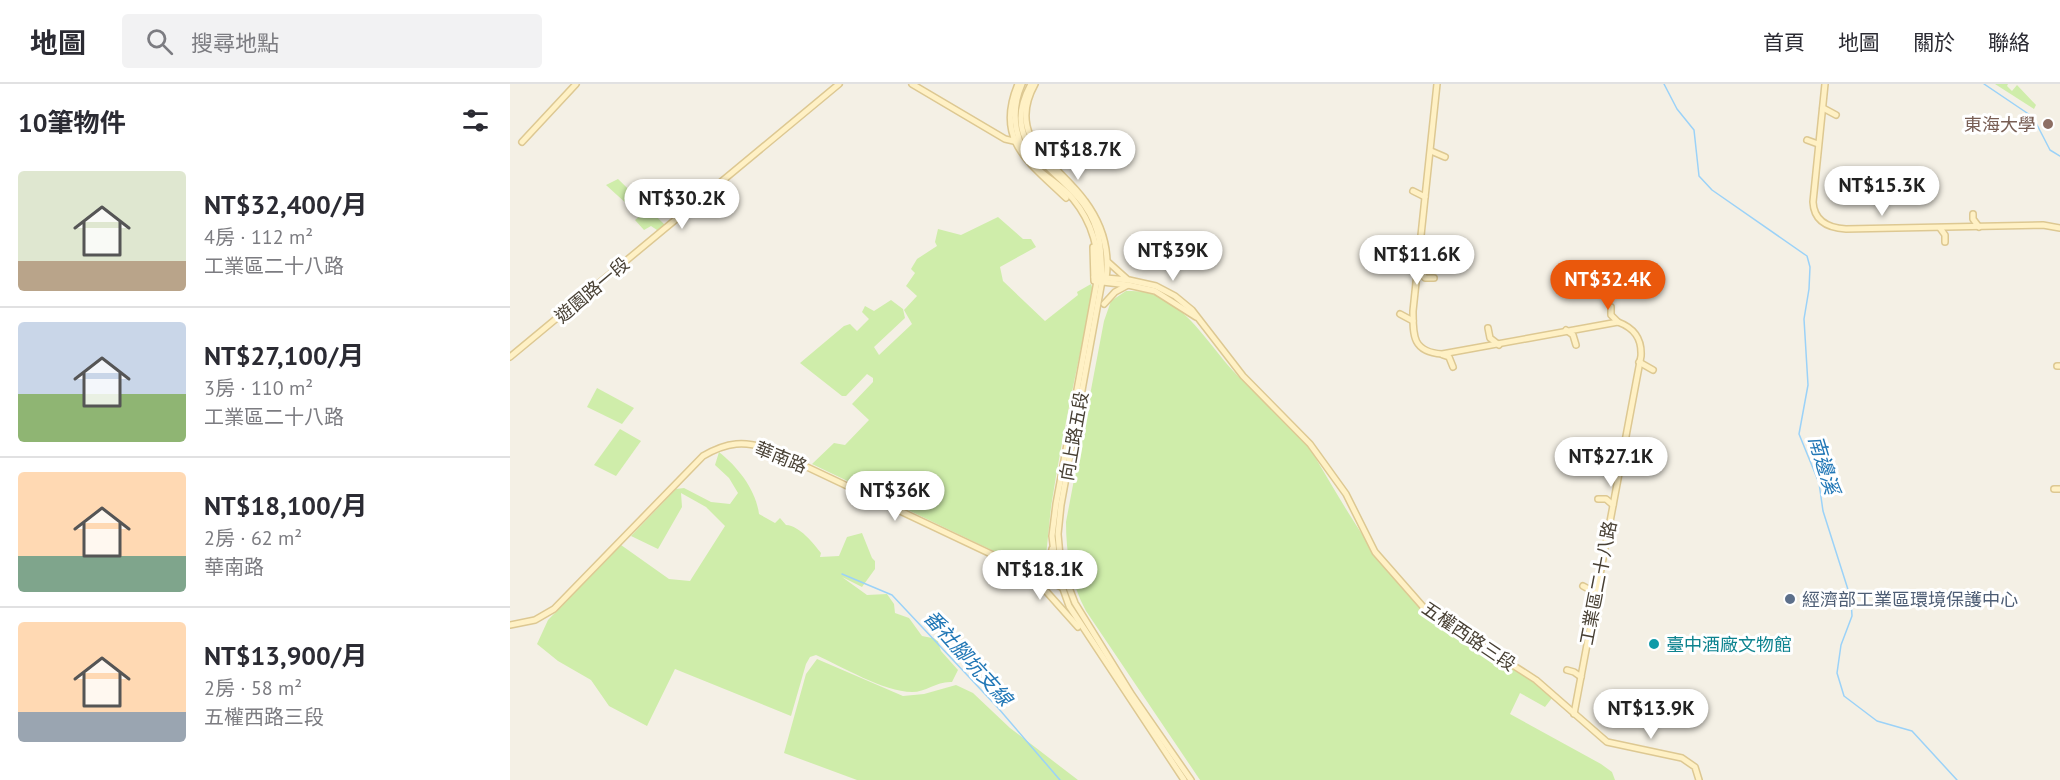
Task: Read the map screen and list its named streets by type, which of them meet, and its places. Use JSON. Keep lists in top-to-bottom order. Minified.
{"streets":{"street":["遊園路一段","向上路五段","華南路","工業區二十八路","五權西路三段"]},"crossings":[["向上路五段","華南路"],["向上路五段","五權西路三段"],["工業區二十八路","五權西路三段"]],"water":["南邊溪","番社腳坑支線"],"places":["東海大學","經濟部工業區環境保護中心","臺中酒廠文物館"],"page":{"header":"地圖","search":"搜尋地點","nav":["首頁","地圖","關於","聯絡"],"heading":"10筆物件","price":["NT$18.7K","NT$15.3K","NT$30.2K","NT$39K","NT$11.6K","NT$32.4K","NT$27.1K","NT$36K","NT$18.1K","NT$13.9K"],"list":[{"name":"NT$32,400/月","note":"4房 · 112 m² · 工業區二十八路"},{"name":"NT$27,100/月","note":"3房 · 110 m² · 工業區二十八路"},{"name":"NT$18,100/月","note":"2房 · 62 m² · 華南路"},{"name":"NT$13,900/月","note":"2房 · 58 m² · 五權西路三段"}]}}
